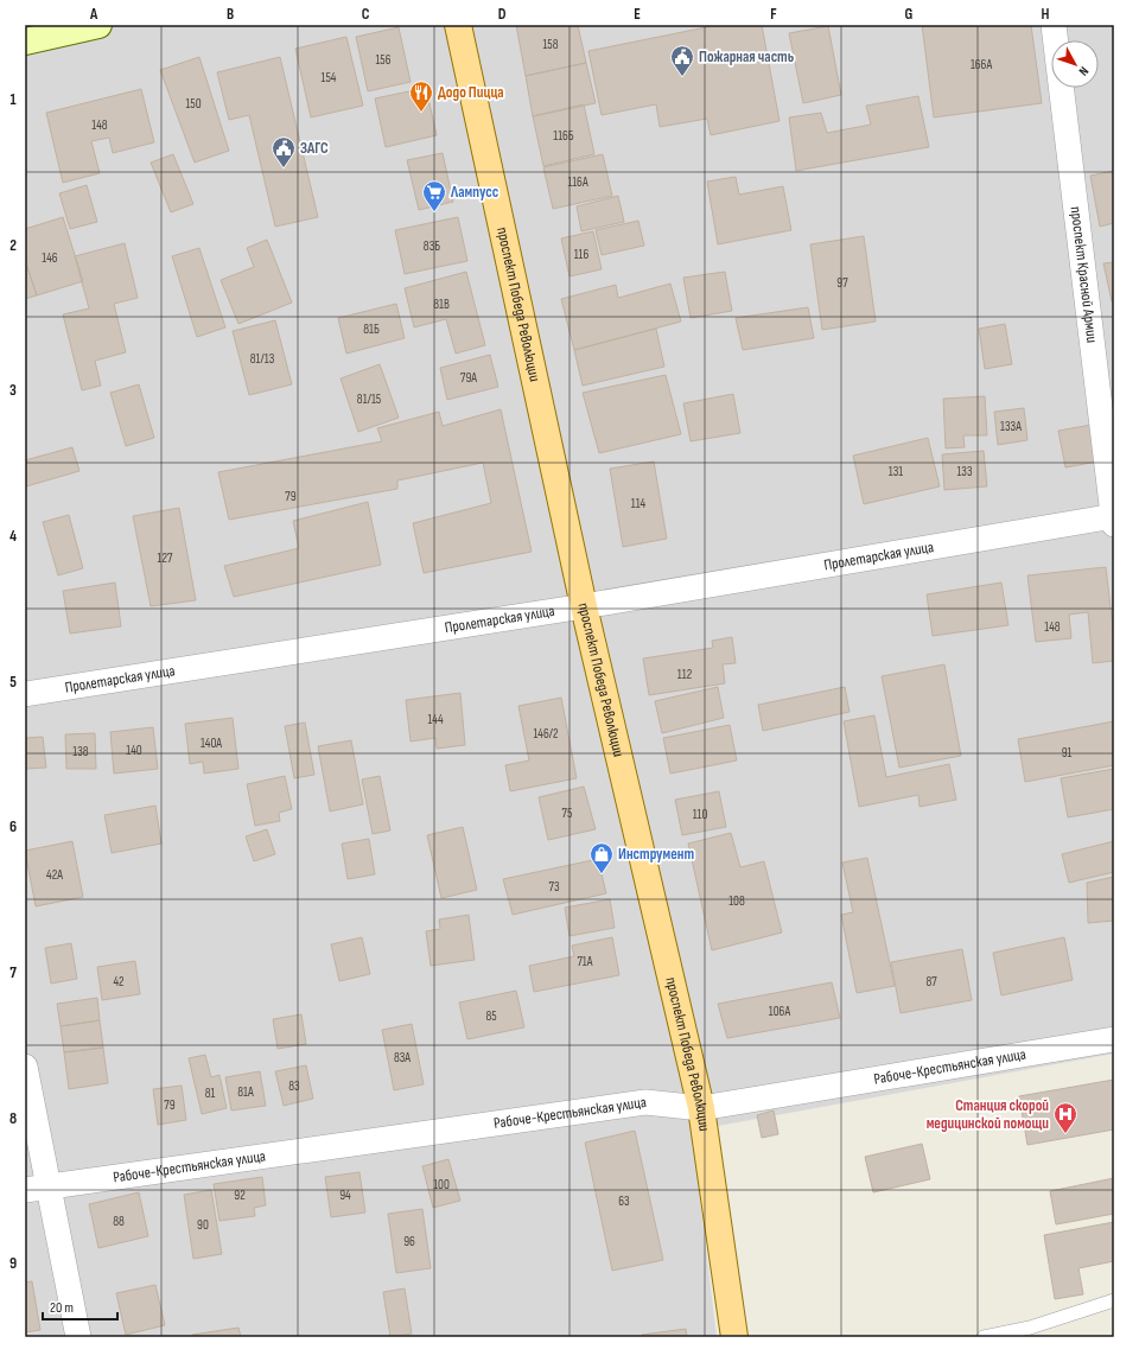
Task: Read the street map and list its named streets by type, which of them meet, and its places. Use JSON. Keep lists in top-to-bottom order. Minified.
{"streets":{"main road":["проспект Победа Революции"],"street":["проспект Красной Армии","Пролетарская улица","Рабоче-Крестьянская улица"]},"crossings":[["проспект Красной Армии","Пролетарская улица"],["проспект Победа Революции","Пролетарская улица"],["проспект Победа Революции","Рабоче-Крестьянская улица"]],"places":{"public building":["Пожарная часть","ЗАГС"],"restaurant":["Додо Пицца"],"supermarket":["Лампусс"],"shop":["Инструмент"],"hospital":["Станция скорой медицинской помощи"]},"house_numbers":["158","156","166А","154","150","148","116Б","116А","83Б","116","146","97","81В","81Б","81/13","79А","81/15","133А","131","133","79","114","127","148","112","144","146/2","140А","140","138","91","75","110","42А","73","108","71А","42","87","106А","85","83А","83","81А","81","79","100","92","94","63","88","90","96"],"scale_bar":"20 m","north":"bottom right","grid":{"columns":["A","B","C","D","E","F","G","H"],"rows":["1","2","3","4","5","6","7","8","9"]}}
